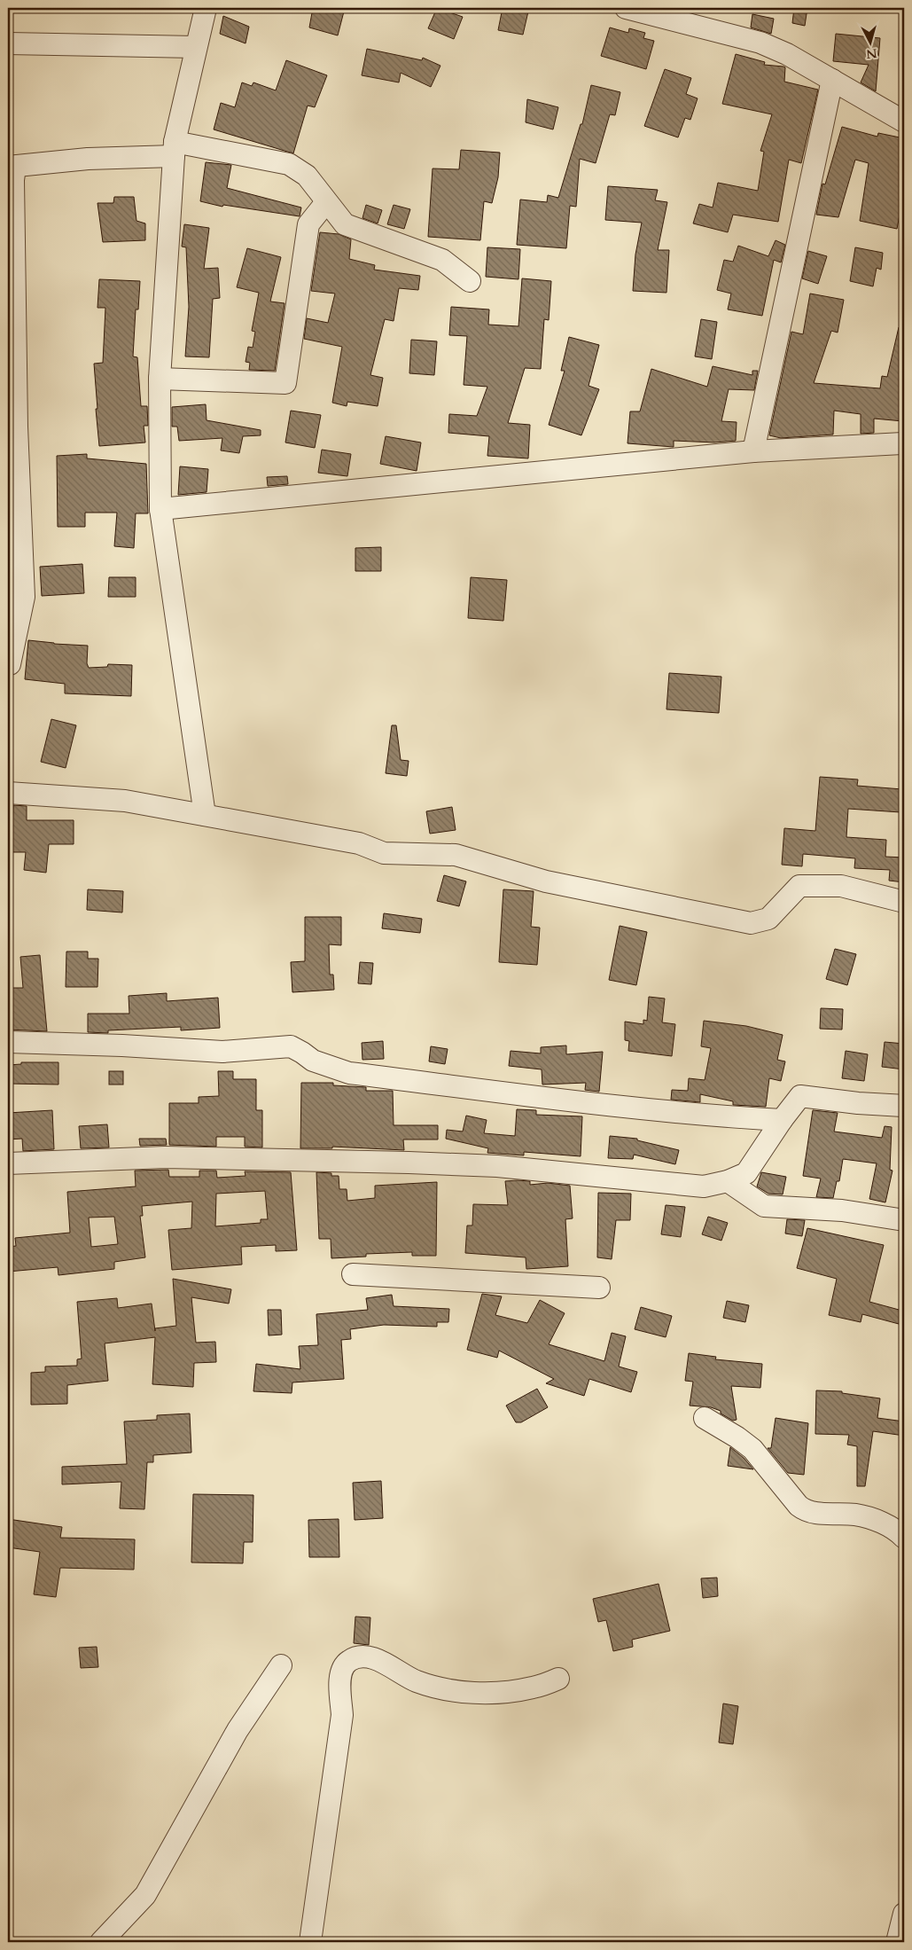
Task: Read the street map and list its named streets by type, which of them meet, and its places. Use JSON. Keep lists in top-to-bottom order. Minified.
{"north":"bottom"}
